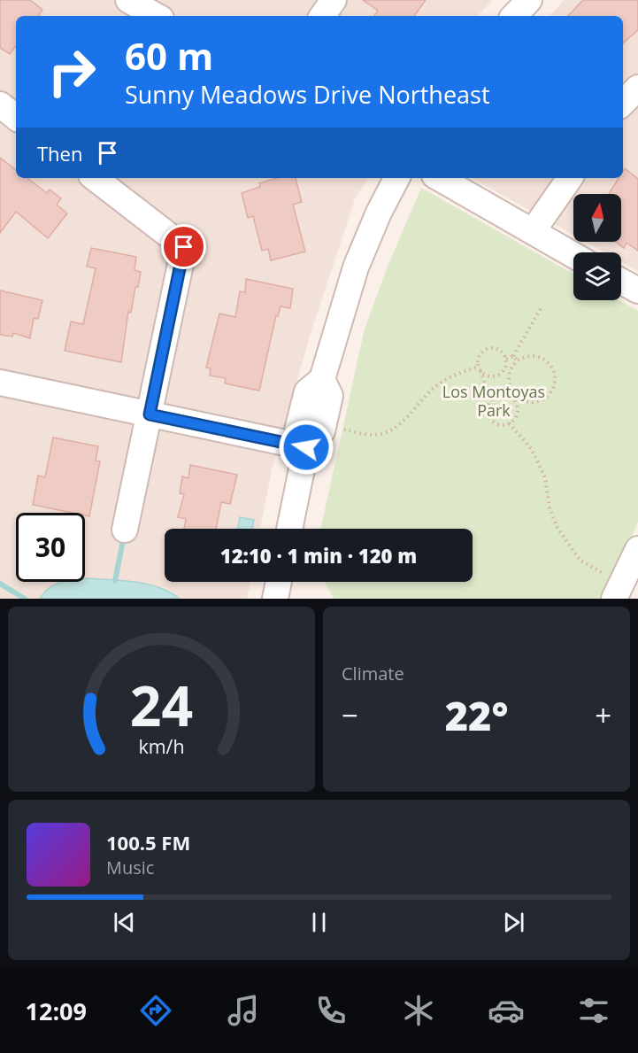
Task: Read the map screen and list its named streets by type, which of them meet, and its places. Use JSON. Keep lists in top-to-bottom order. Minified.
{"parks":["Los Montoyas Park"],"north":"top","page":{"turn":["60 m","Sunny Meadows Drive Northeast"],"then":"Then","limit":"30","trip":"12:10 · 1 min · 120 m","tile":"Climate","heat":["−","22°","+"],"song":["100.5 FM","Music"],"tabs":"12:09","gauge":["24","km/h"]}}
